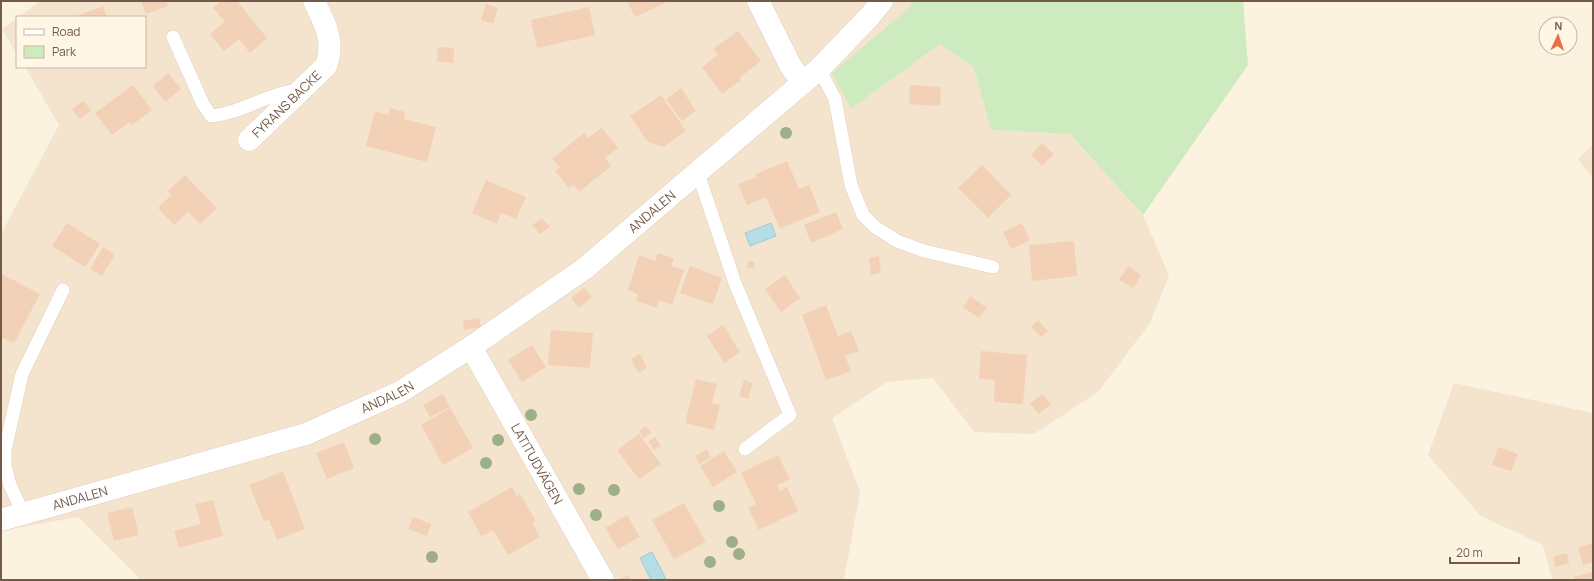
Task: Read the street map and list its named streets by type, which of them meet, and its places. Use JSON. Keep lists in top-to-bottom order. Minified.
{"streets":{"street":["FYRANS BACKE","ANDALEN","LATITUDVÄGEN"]},"crossings":[["ANDALEN","LATITUDVÄGEN"]],"legend":["Road","Park"],"scale_bar":"20 m","north":"top"}
